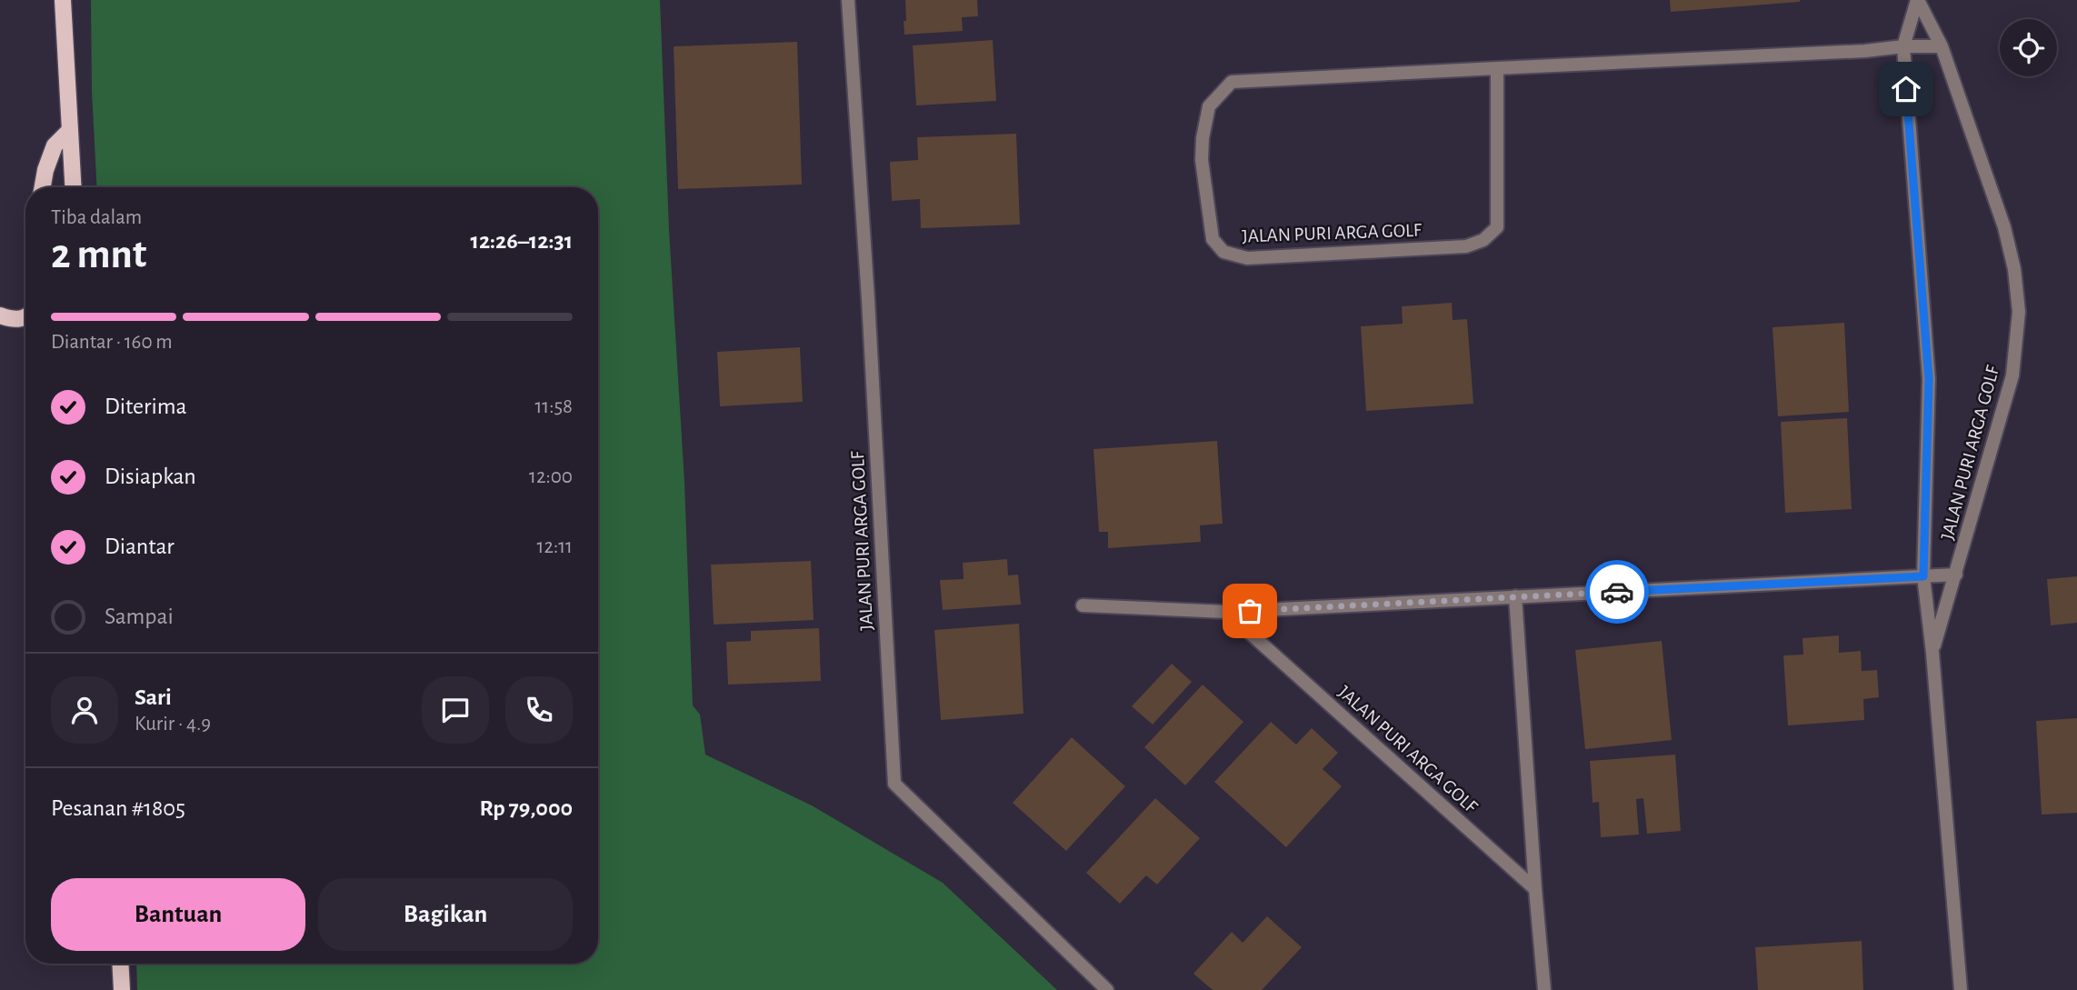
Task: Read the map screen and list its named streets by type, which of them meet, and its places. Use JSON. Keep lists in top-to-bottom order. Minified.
{"streets":{"street":["JALAN PURI ARGA GOLF"]},"page":{"heading":["2 mnt","Tiba dalam","12:26–12:31"],"panel":["Sari","Kurir · 4.9","Pesanan #1805","Rp 79,000"],"bar":"Diantar · 160 m","list":[["Diterima","11:58"],["Disiapkan","12:00"],["Diantar","12:11"],"Sampai"],"buttons":["Bantuan","Bagikan"]}}
